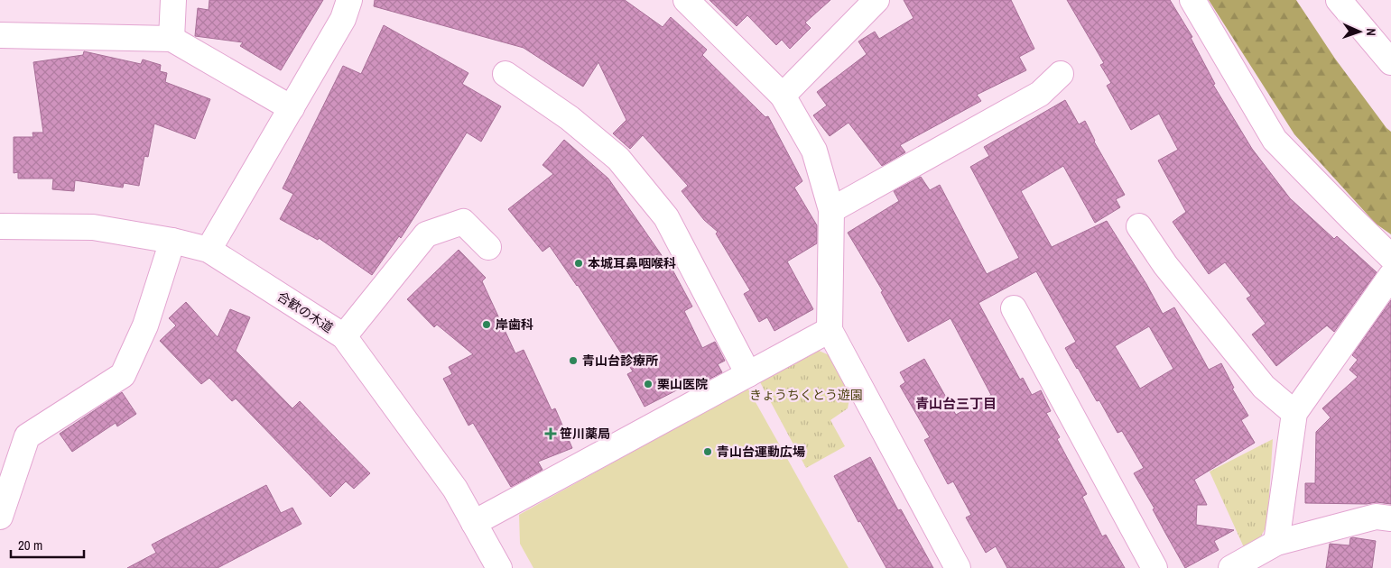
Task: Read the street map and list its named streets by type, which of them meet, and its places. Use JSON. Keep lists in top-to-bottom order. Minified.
{"streets":{"street":["合歓の木道"]},"districts":["青山台三丁目"],"parks":["きょうちくとう遊園"],"places":{"other":["本城耳鼻咽喉科","岸歯科","青山台診療所","栗山医院","青山台運動広場"],"health":["笹川薬局"]},"scale_bar":"20 m","north":"right"}
